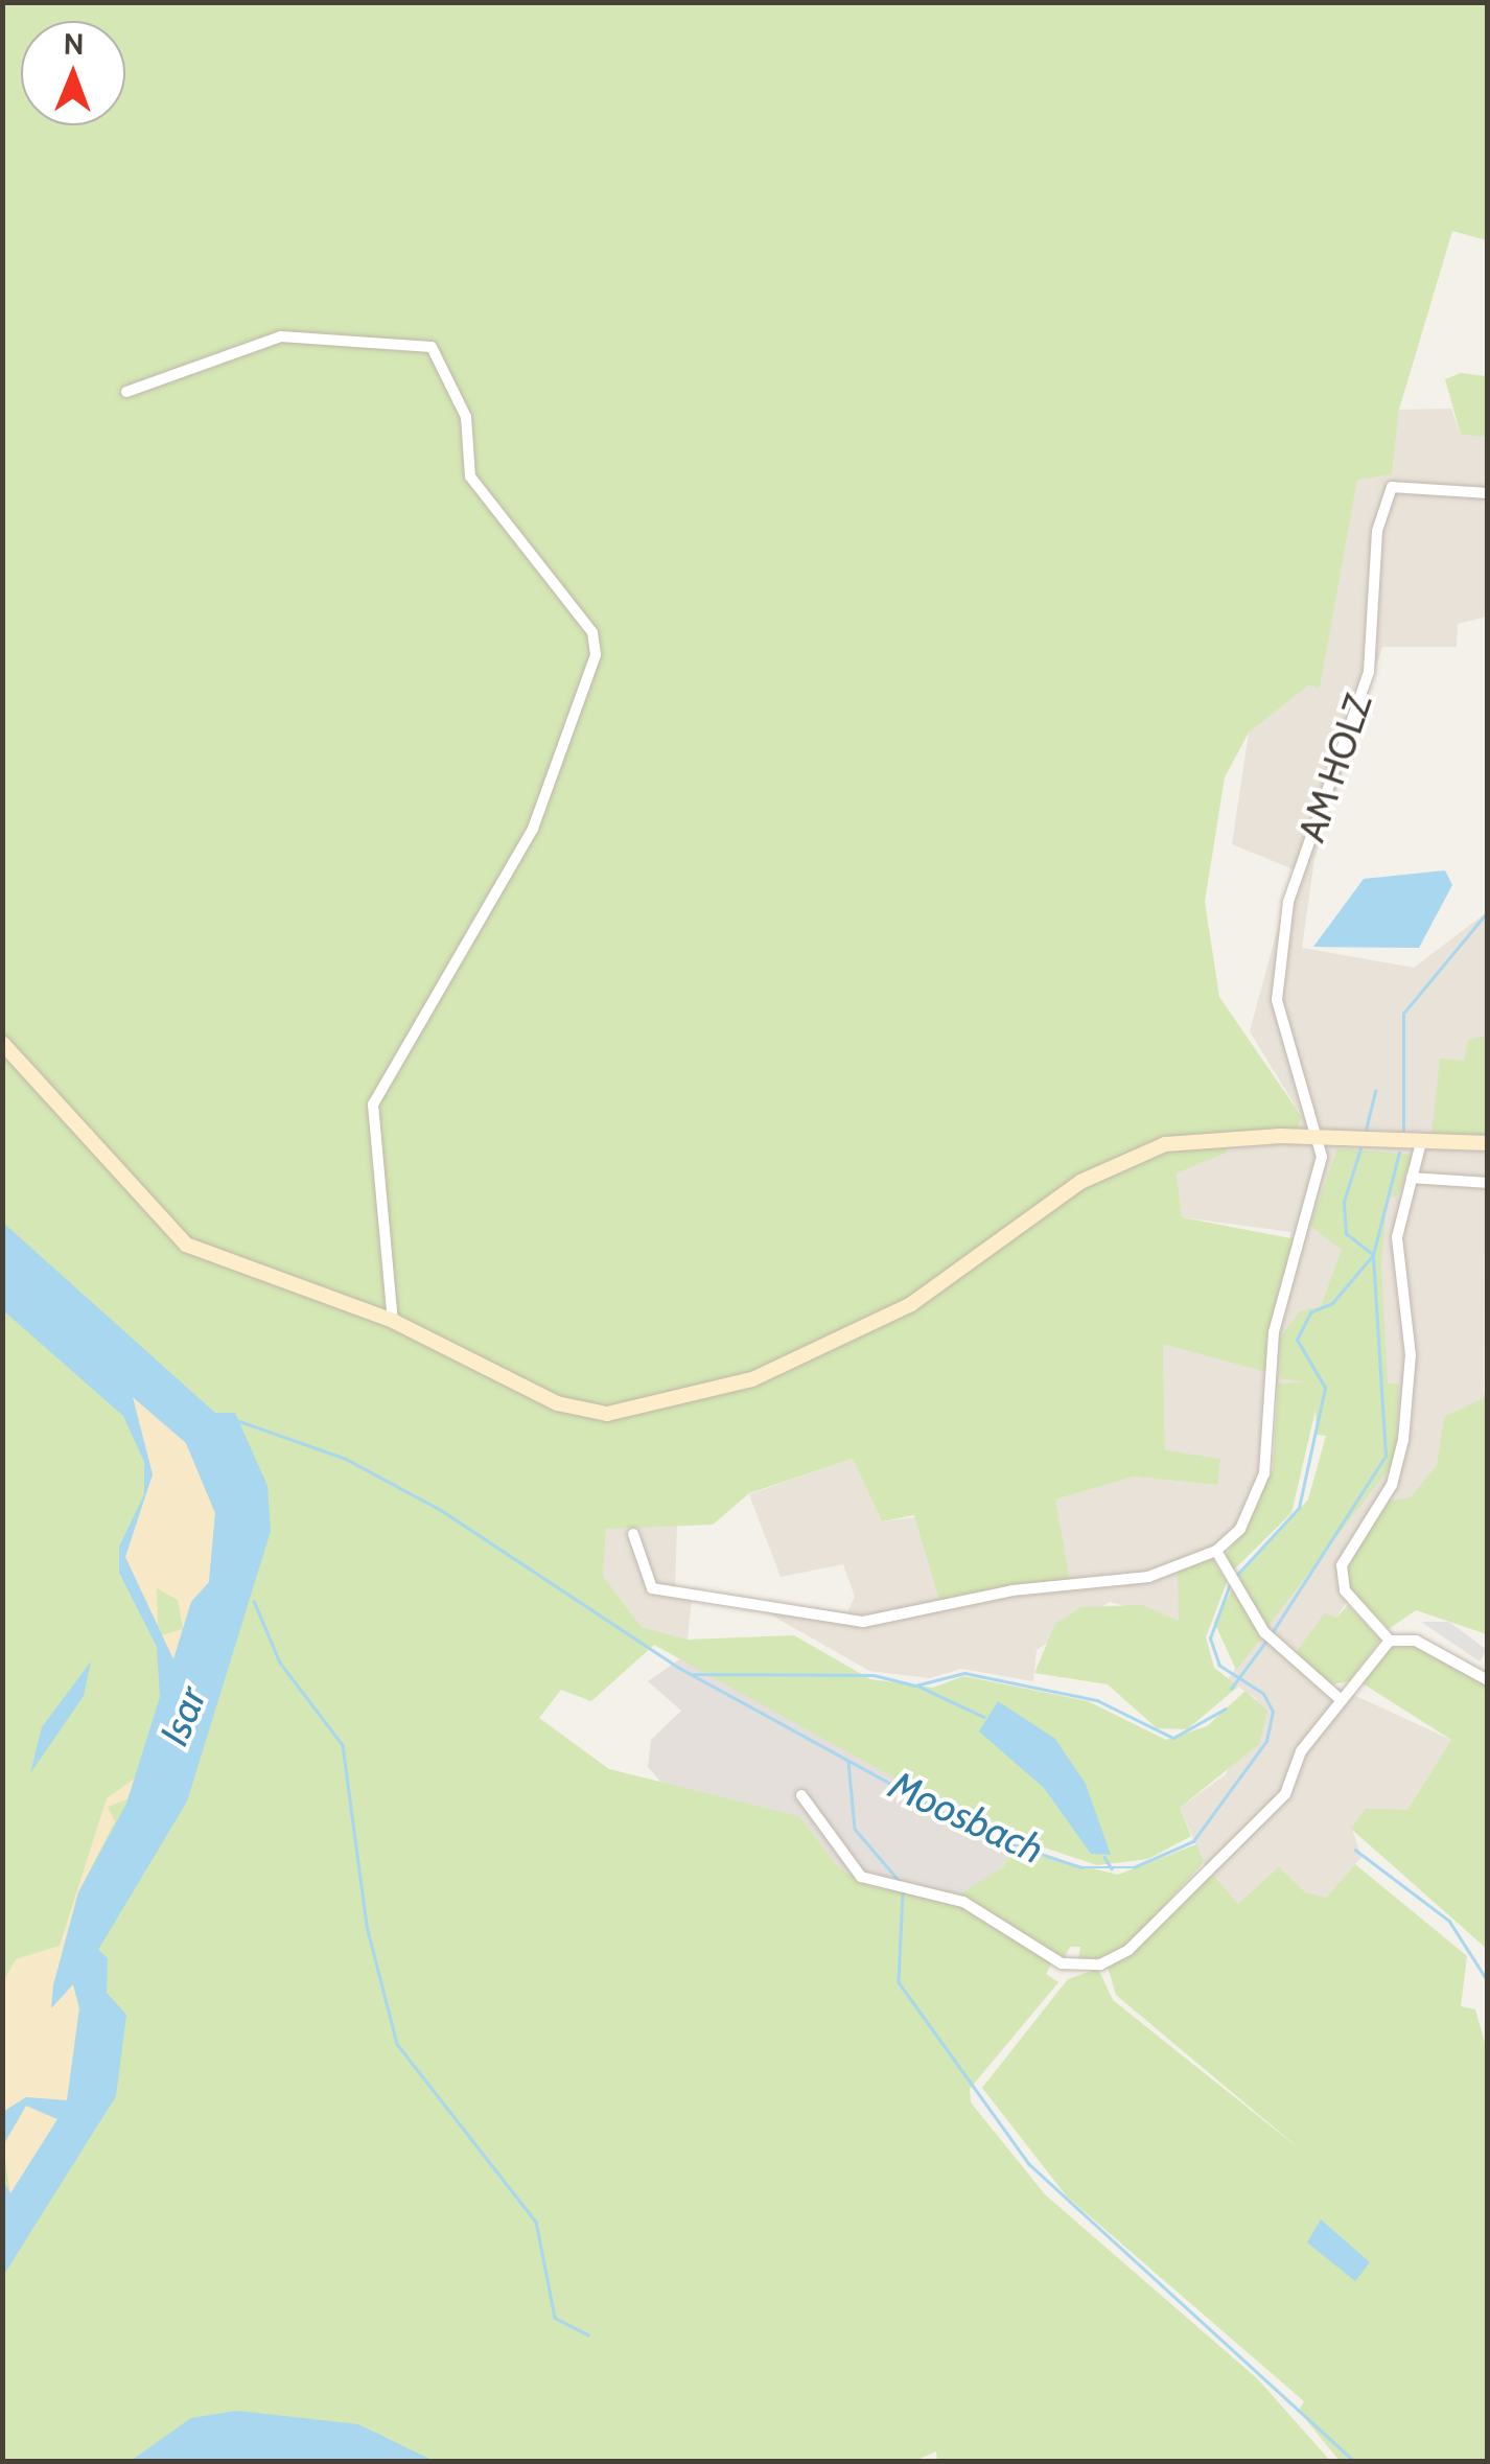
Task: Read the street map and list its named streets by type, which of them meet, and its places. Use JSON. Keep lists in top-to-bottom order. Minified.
{"streets":{"street":["AM HOLZ"]},"water":["Isar","Moosbach"],"north":"top"}
